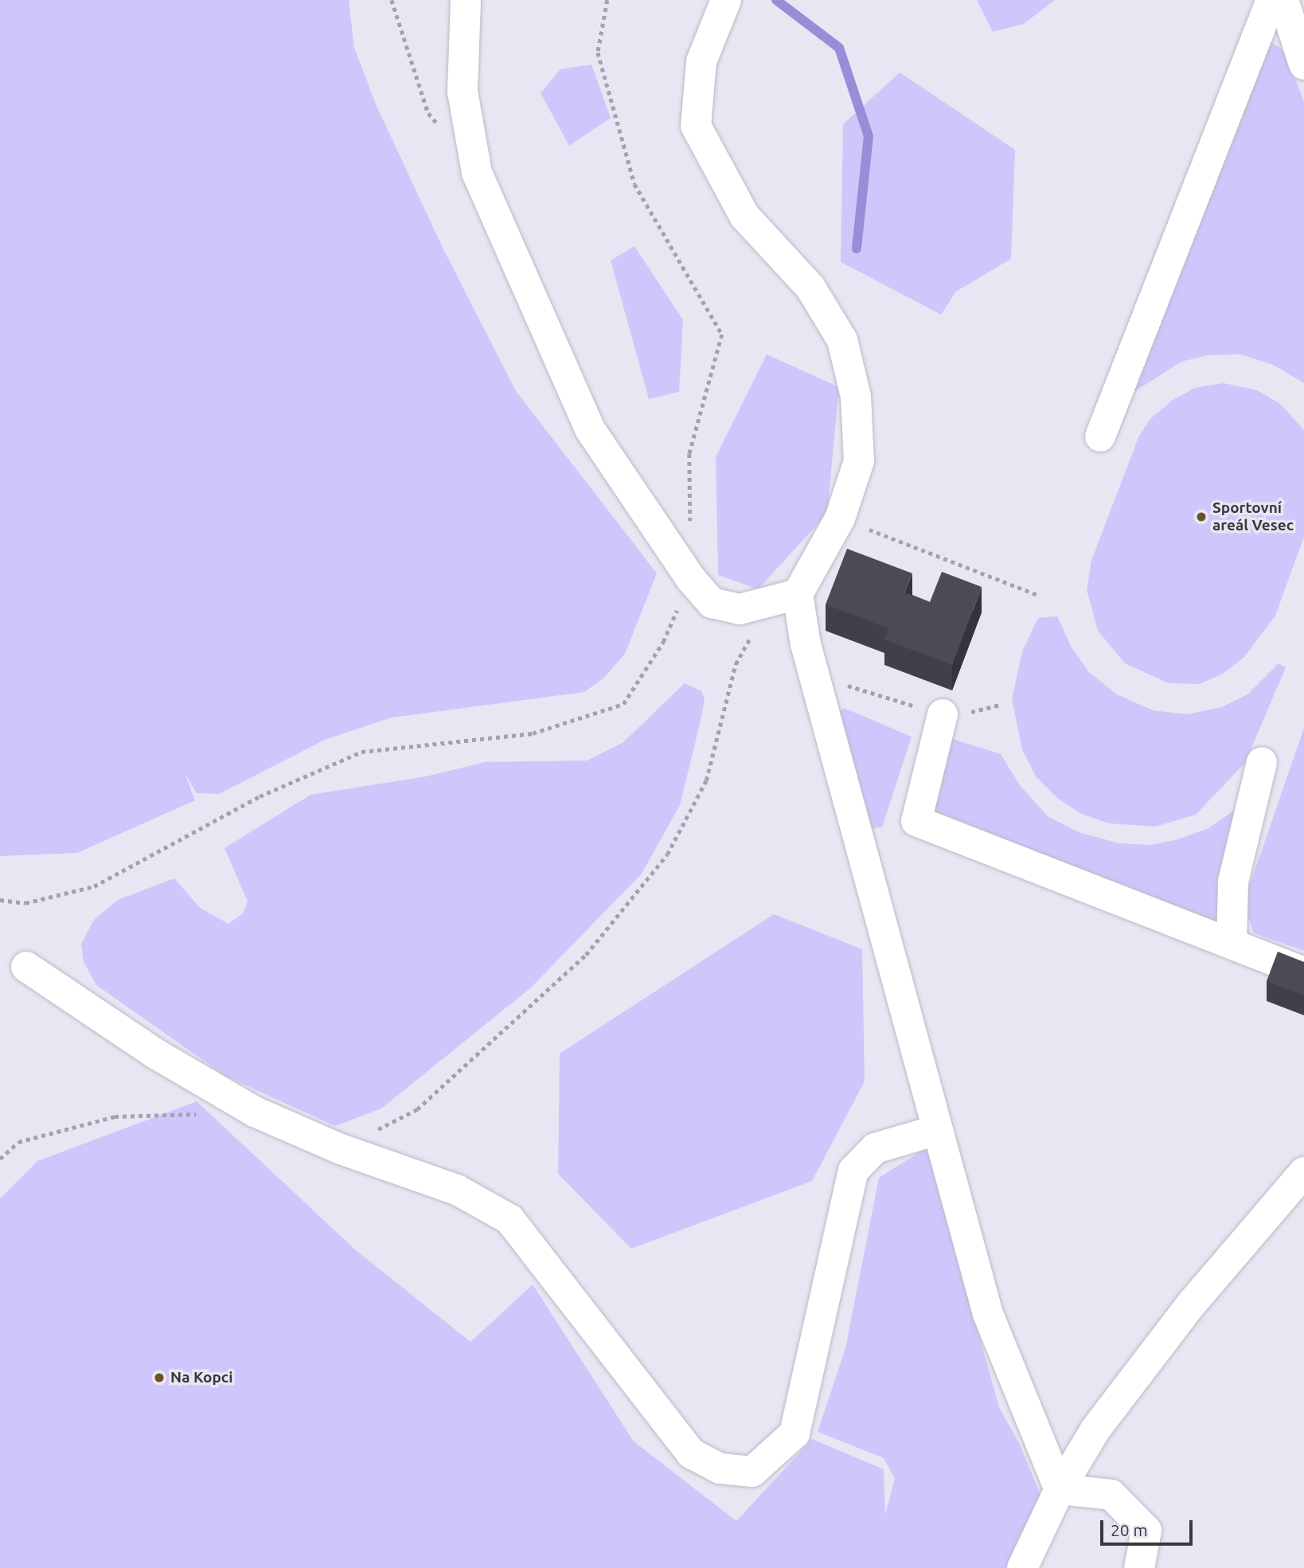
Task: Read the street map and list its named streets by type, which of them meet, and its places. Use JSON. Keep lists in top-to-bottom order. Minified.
{"places":["Sportovní areál Vesec","Na Kopci"],"scale_bar":"20 m"}
